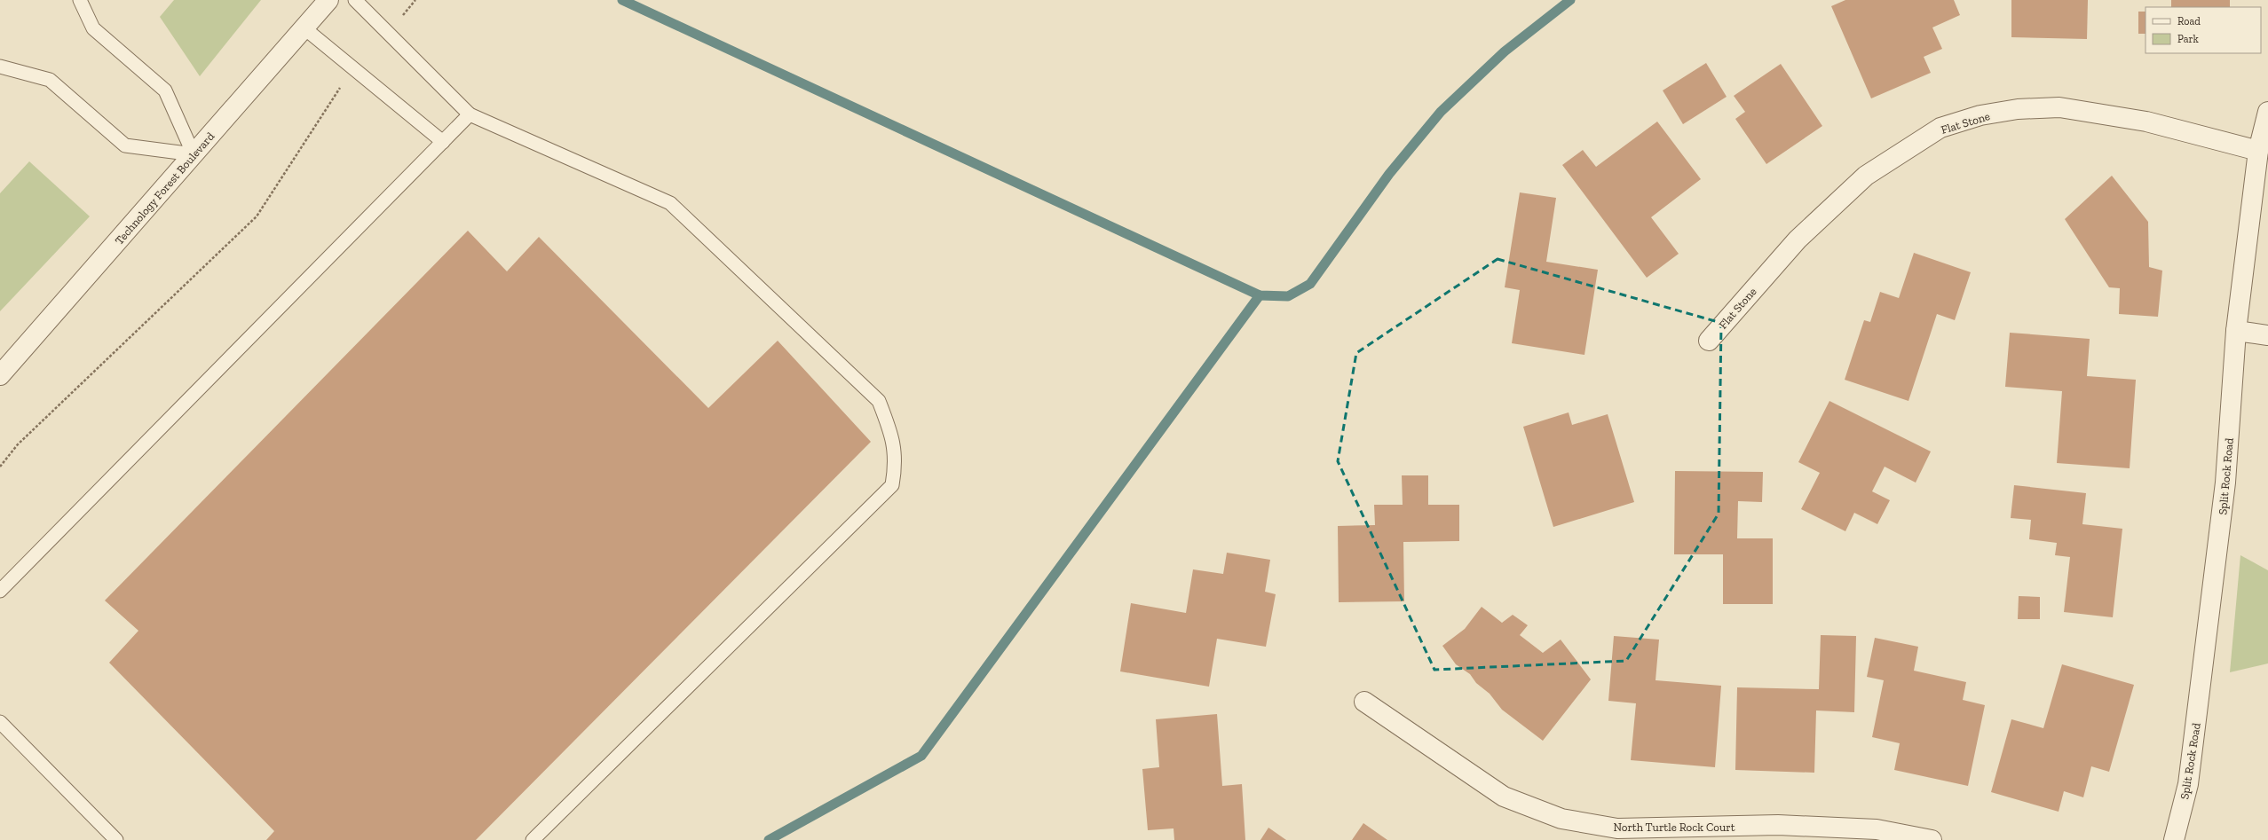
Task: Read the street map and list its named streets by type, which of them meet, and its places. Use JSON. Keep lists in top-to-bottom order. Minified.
{"streets":{"street":["Flat Stone","Technology Forest Boulevard","Split Rock Road","North Turtle Rock Court"]},"crossings":[["Flat Stone","Split Rock Road"]],"legend":["Road","Park"]}
